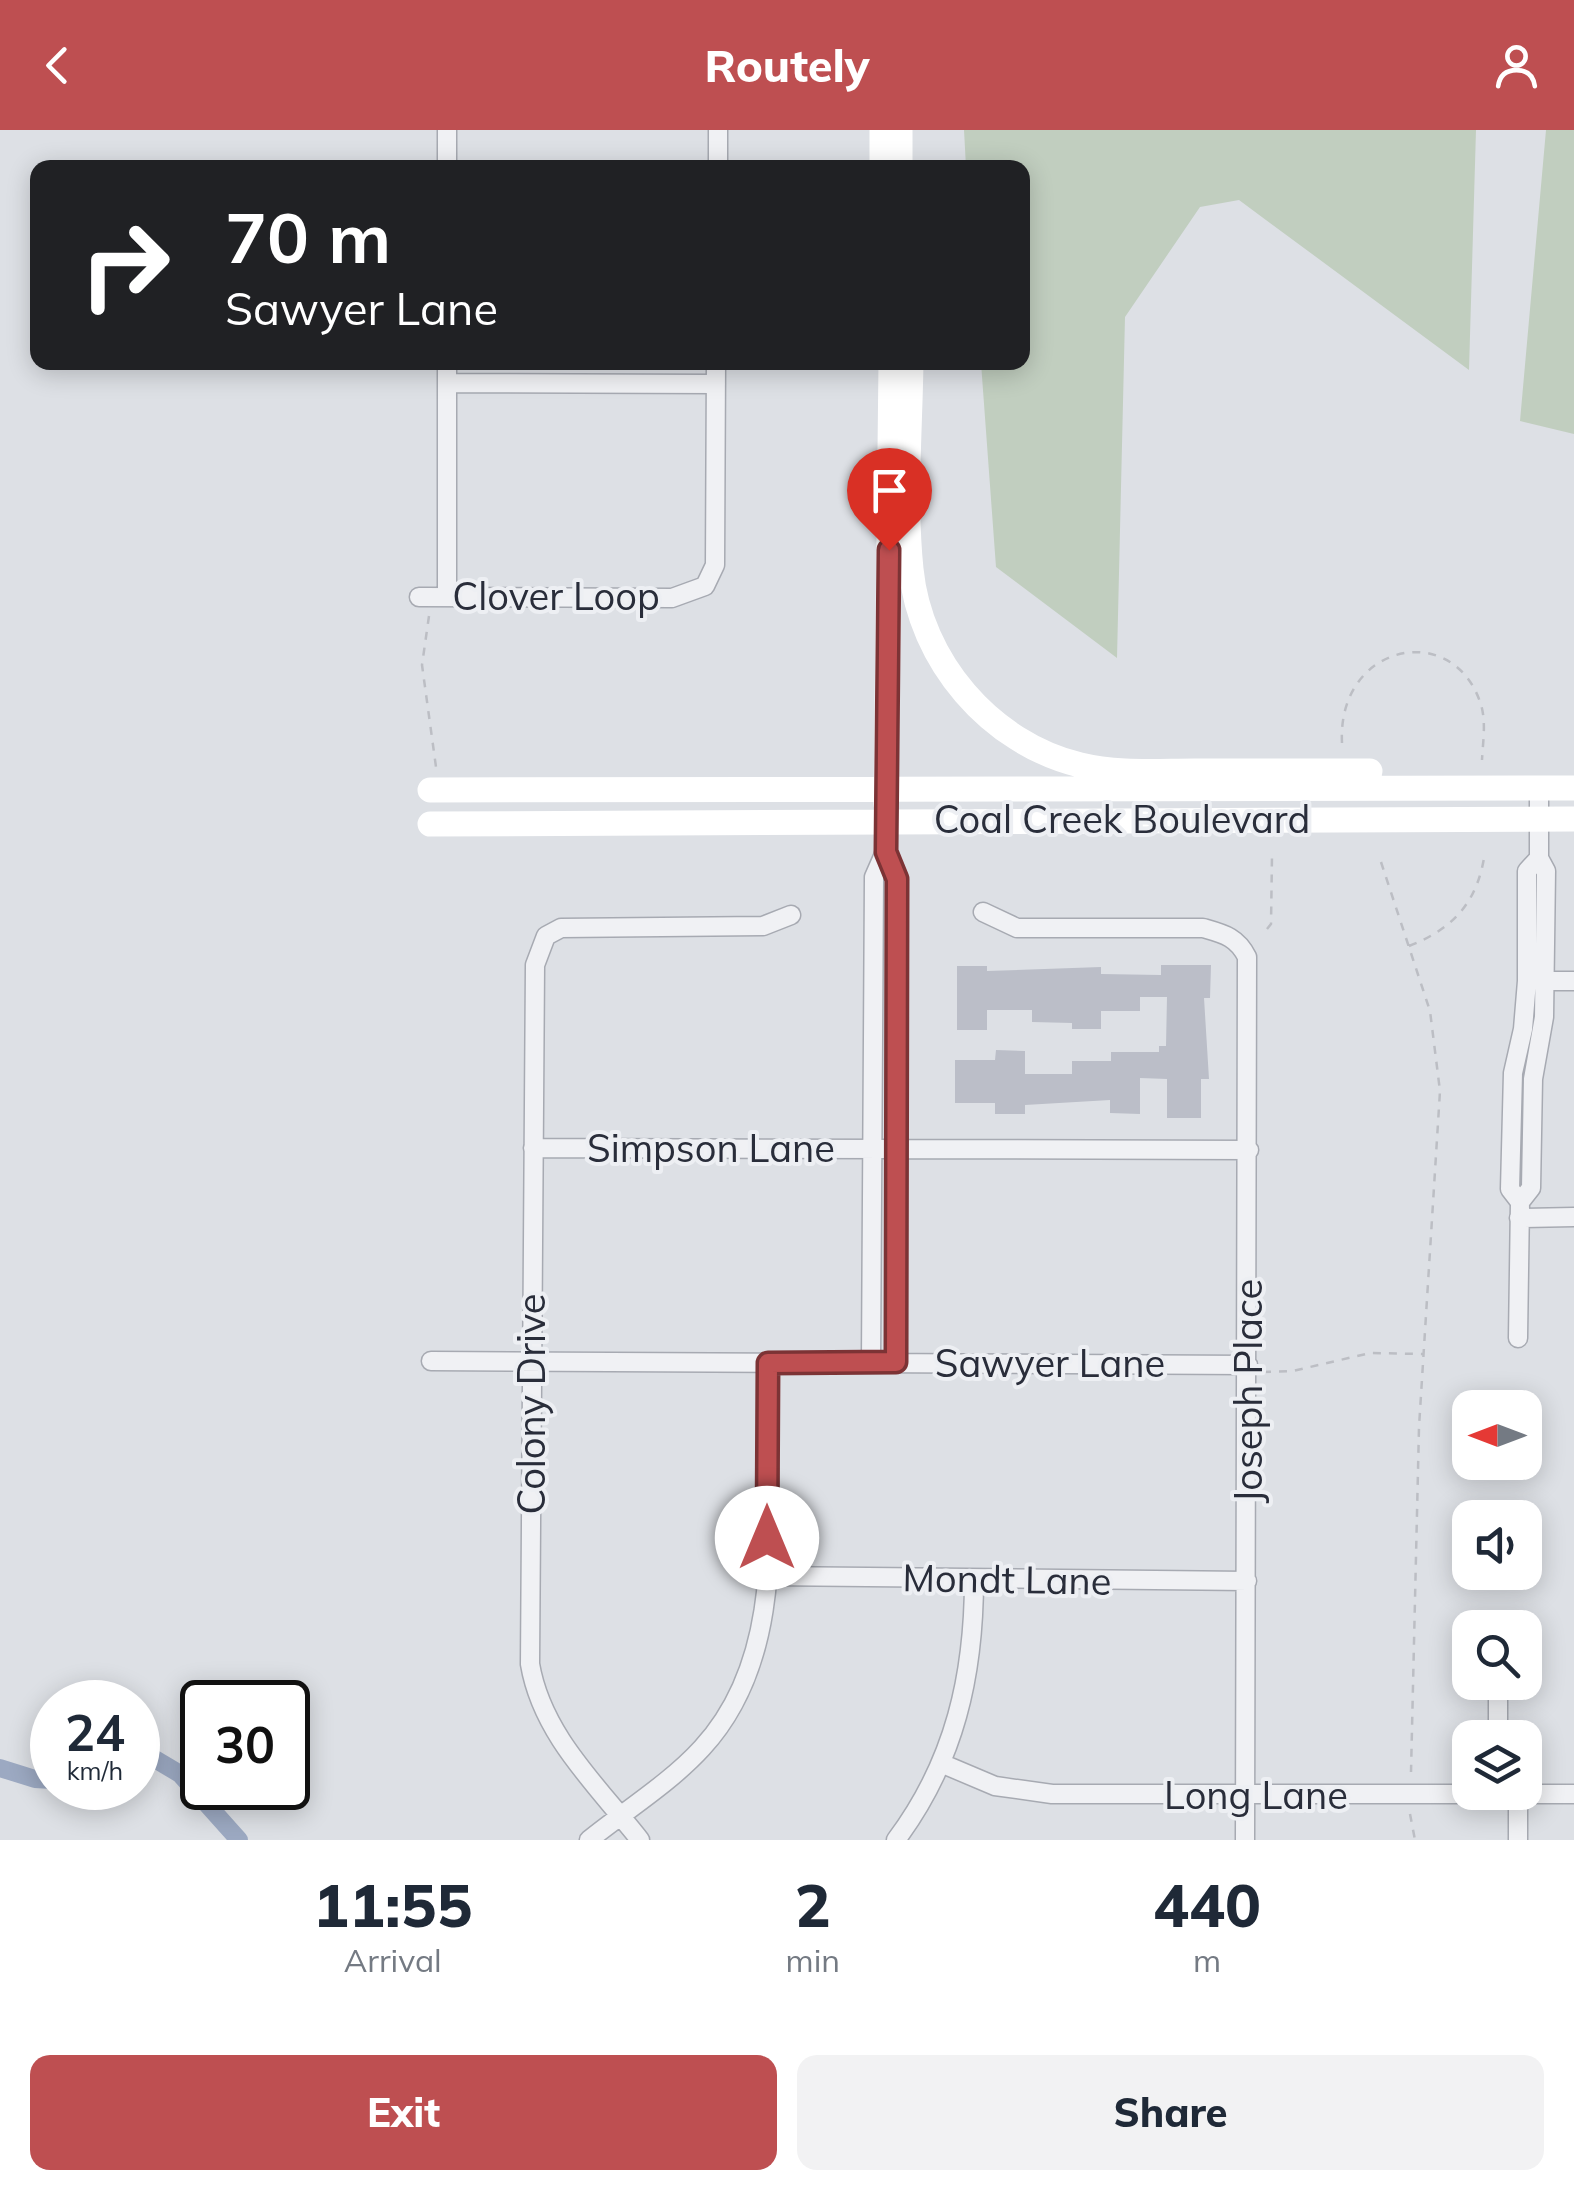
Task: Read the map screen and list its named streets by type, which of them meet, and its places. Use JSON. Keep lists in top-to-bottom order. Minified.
{"streets":{"main road":["Coal Creek Boulevard"],"street":["Clover Loop","Simpson Lane","Sawyer Lane","Joseph Place","Colony Drive","Mondt Lane","Long Lane"]},"crossings":[["Simpson Lane","Joseph Place"],["Simpson Lane","Colony Drive"],["Sawyer Lane","Joseph Place"],["Sawyer Lane","Colony Drive"],["Joseph Place","Mondt Lane"],["Joseph Place","Long Lane"]],"north":"left","page":{"header":"Routely","turn":["70 m","Sawyer Lane"],"speed":"24 km/h","limit":"30","eta":["11:55","Arrival","2","min","440","m"],"buttons":["Exit","Share"]}}
